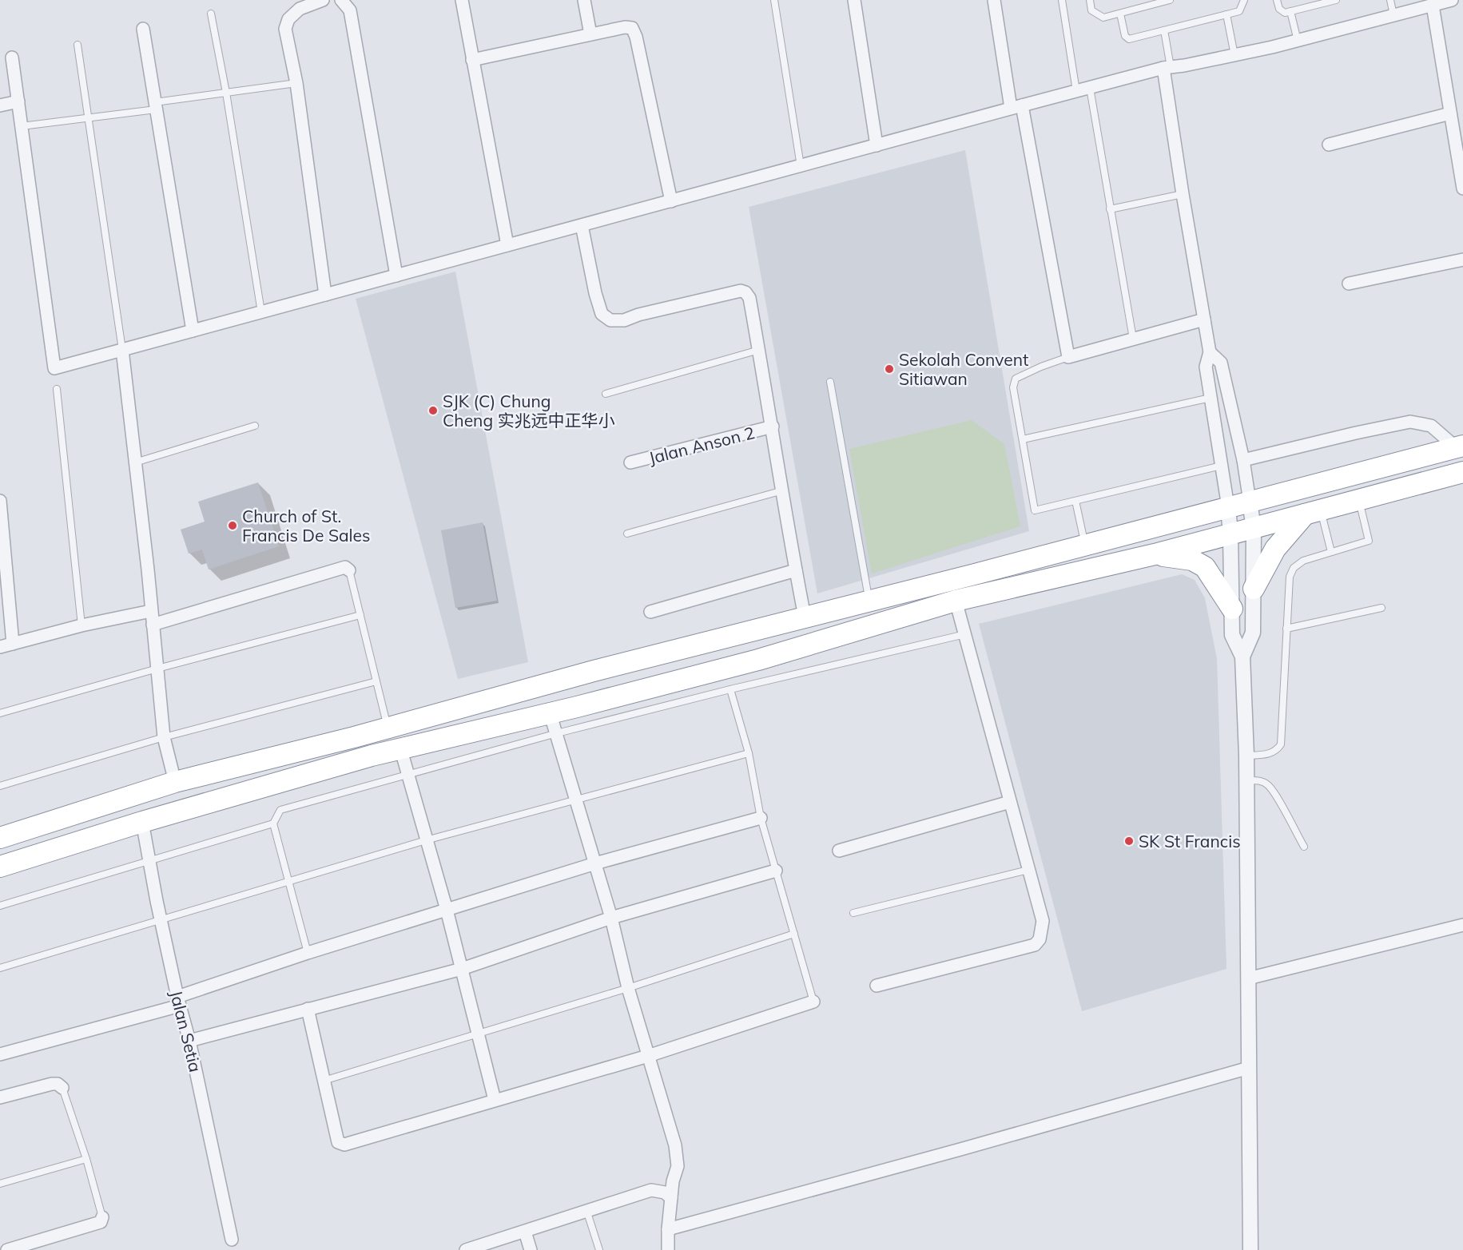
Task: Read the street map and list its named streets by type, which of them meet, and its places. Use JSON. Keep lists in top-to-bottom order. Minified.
{"streets":{"street":["Jalan Anson 2","Jalan Setia"]},"places":["Sekolah Convent Sitiawan","SJK (C) Chung Cheng 实兆远中正华小","Church of St. Francis De Sales","SK St Francis"]}
